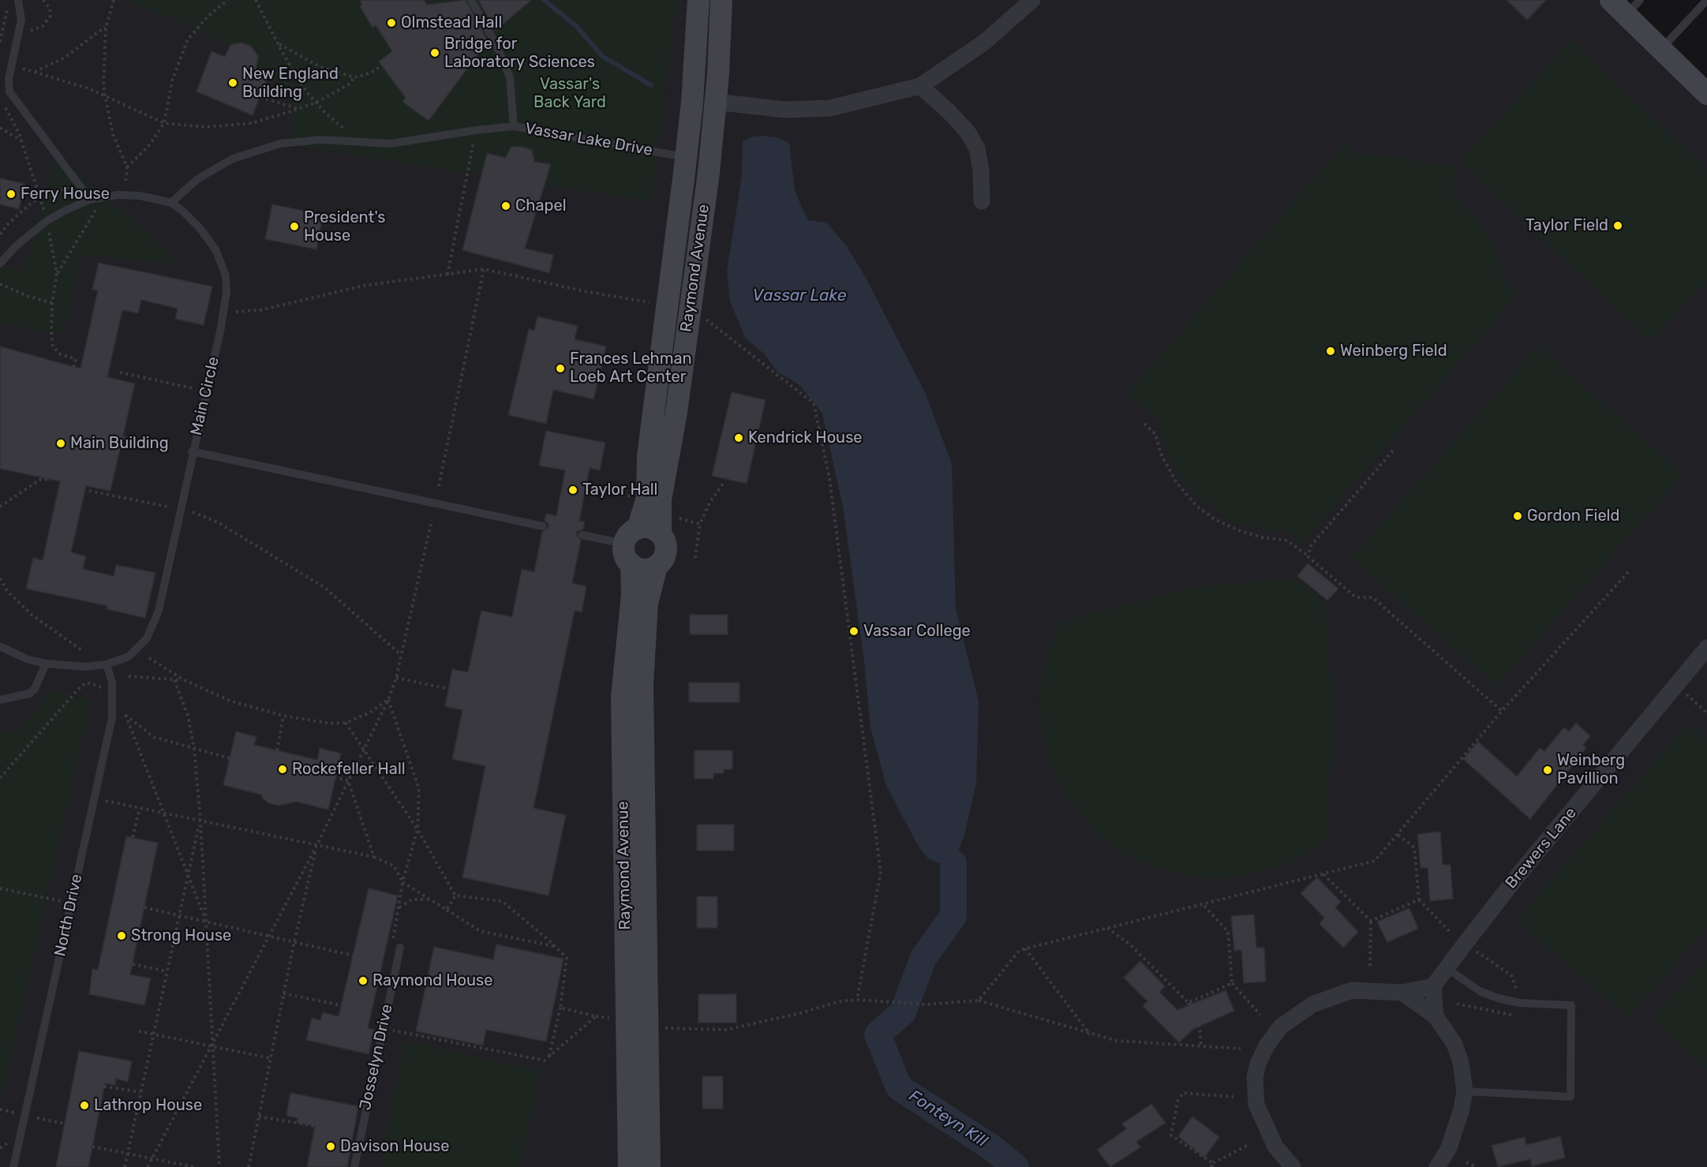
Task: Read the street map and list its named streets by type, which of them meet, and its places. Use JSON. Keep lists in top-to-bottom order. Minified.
{"streets":{"main road":["Raymond Avenue"],"street":["Brewers Lane"],"lane":["Vassar Lake Drive","Main Circle","North Drive","Josselyn Drive"]},"crossings":[["Vassar Lake Drive","Raymond Avenue"],["Main Circle","North Drive"]],"water":["Vassar Lake","Fonteyn Kill"],"parks":["Vassar's Back Yard"],"places":["Olmstead Hall","Bridge for Laboratory Sciences","New England Building","Ferry House","Chapel","Taylor Field","President's House","Weinberg Field","Frances Lehman Loeb Art Center","Kendrick House","Main Building","Taylor Hall","Gordon Field","Vassar College","Rockefeller Hall","Weinberg Pavillion","Strong House","Raymond House","Lathrop House","Davison House"]}
